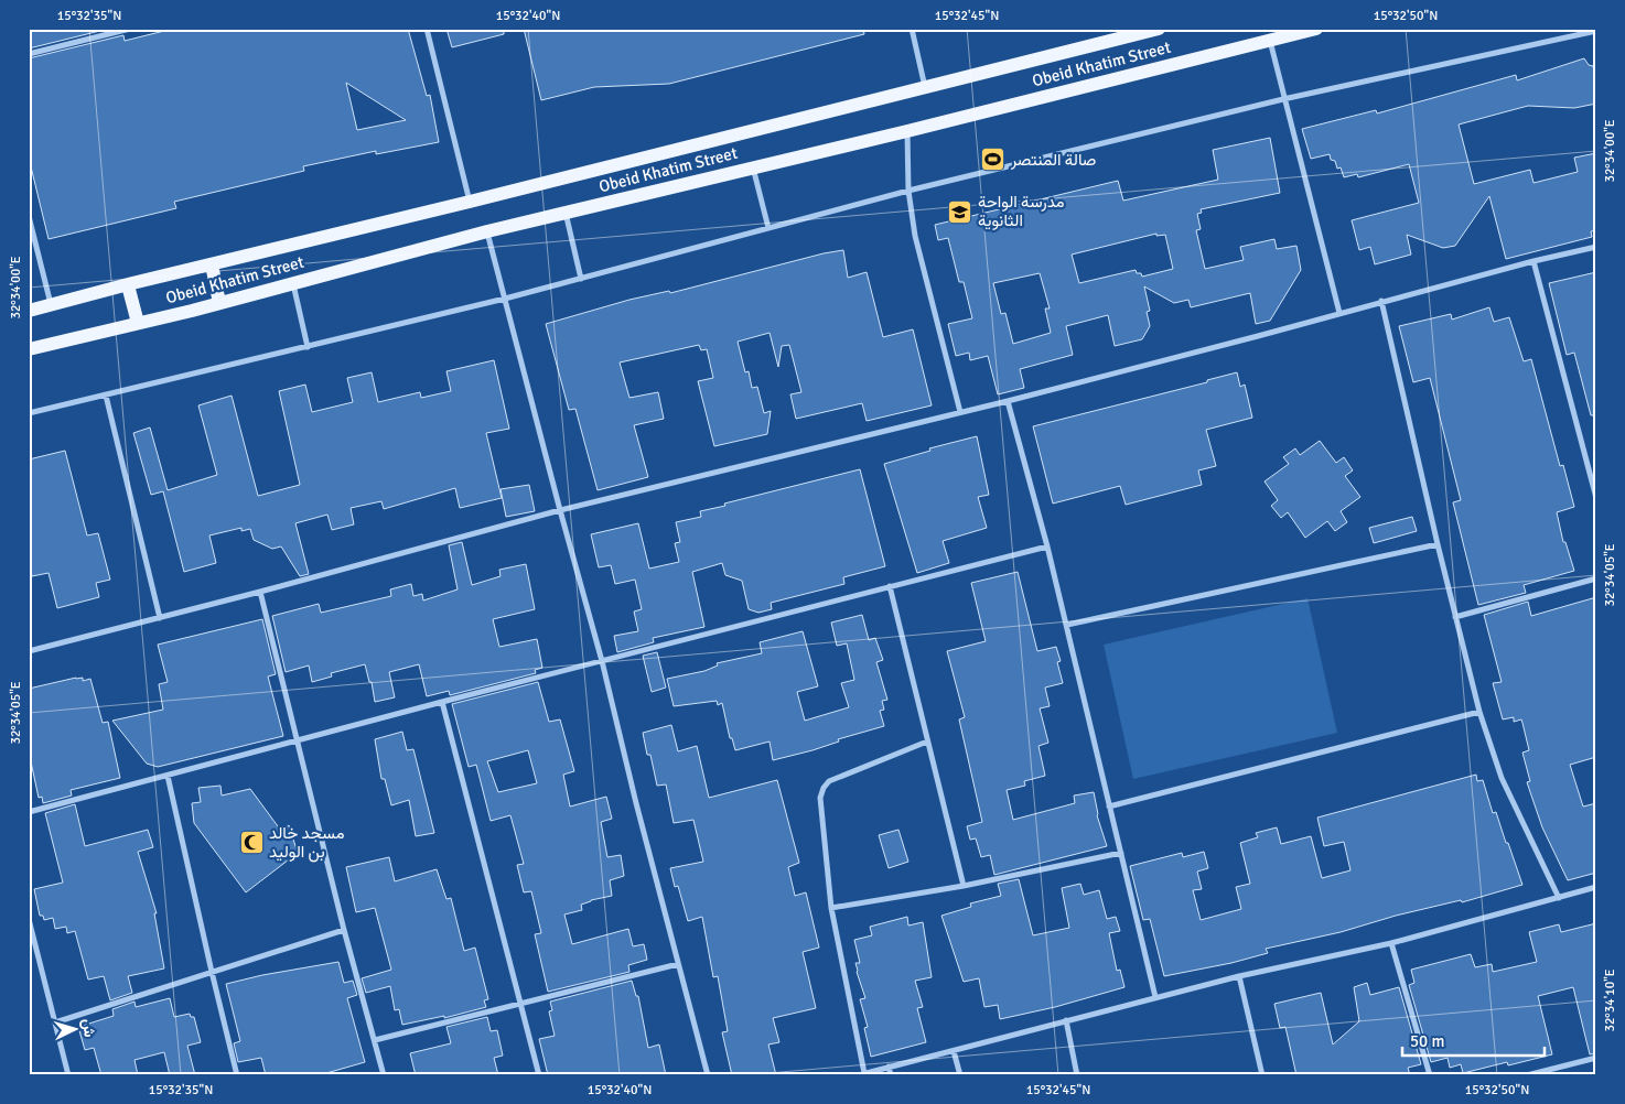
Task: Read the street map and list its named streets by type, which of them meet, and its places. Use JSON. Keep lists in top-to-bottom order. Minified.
{"streets":{"main road":["Obeid Khatim Street"]},"places":{"sports":["صالة المنتصر"],"school or university":["مدرسة الواحة الثانوية"],"mosque":["مسجد خالد بن الوليد"]},"scale_bar":"50 m","north":"right","coordinates":["15°32'35\"N","15°32'40\"N","15°32'45\"N","15°32'50\"N","32°34'00\"E","32°34'05\"E","32°34'10\"E"]}
